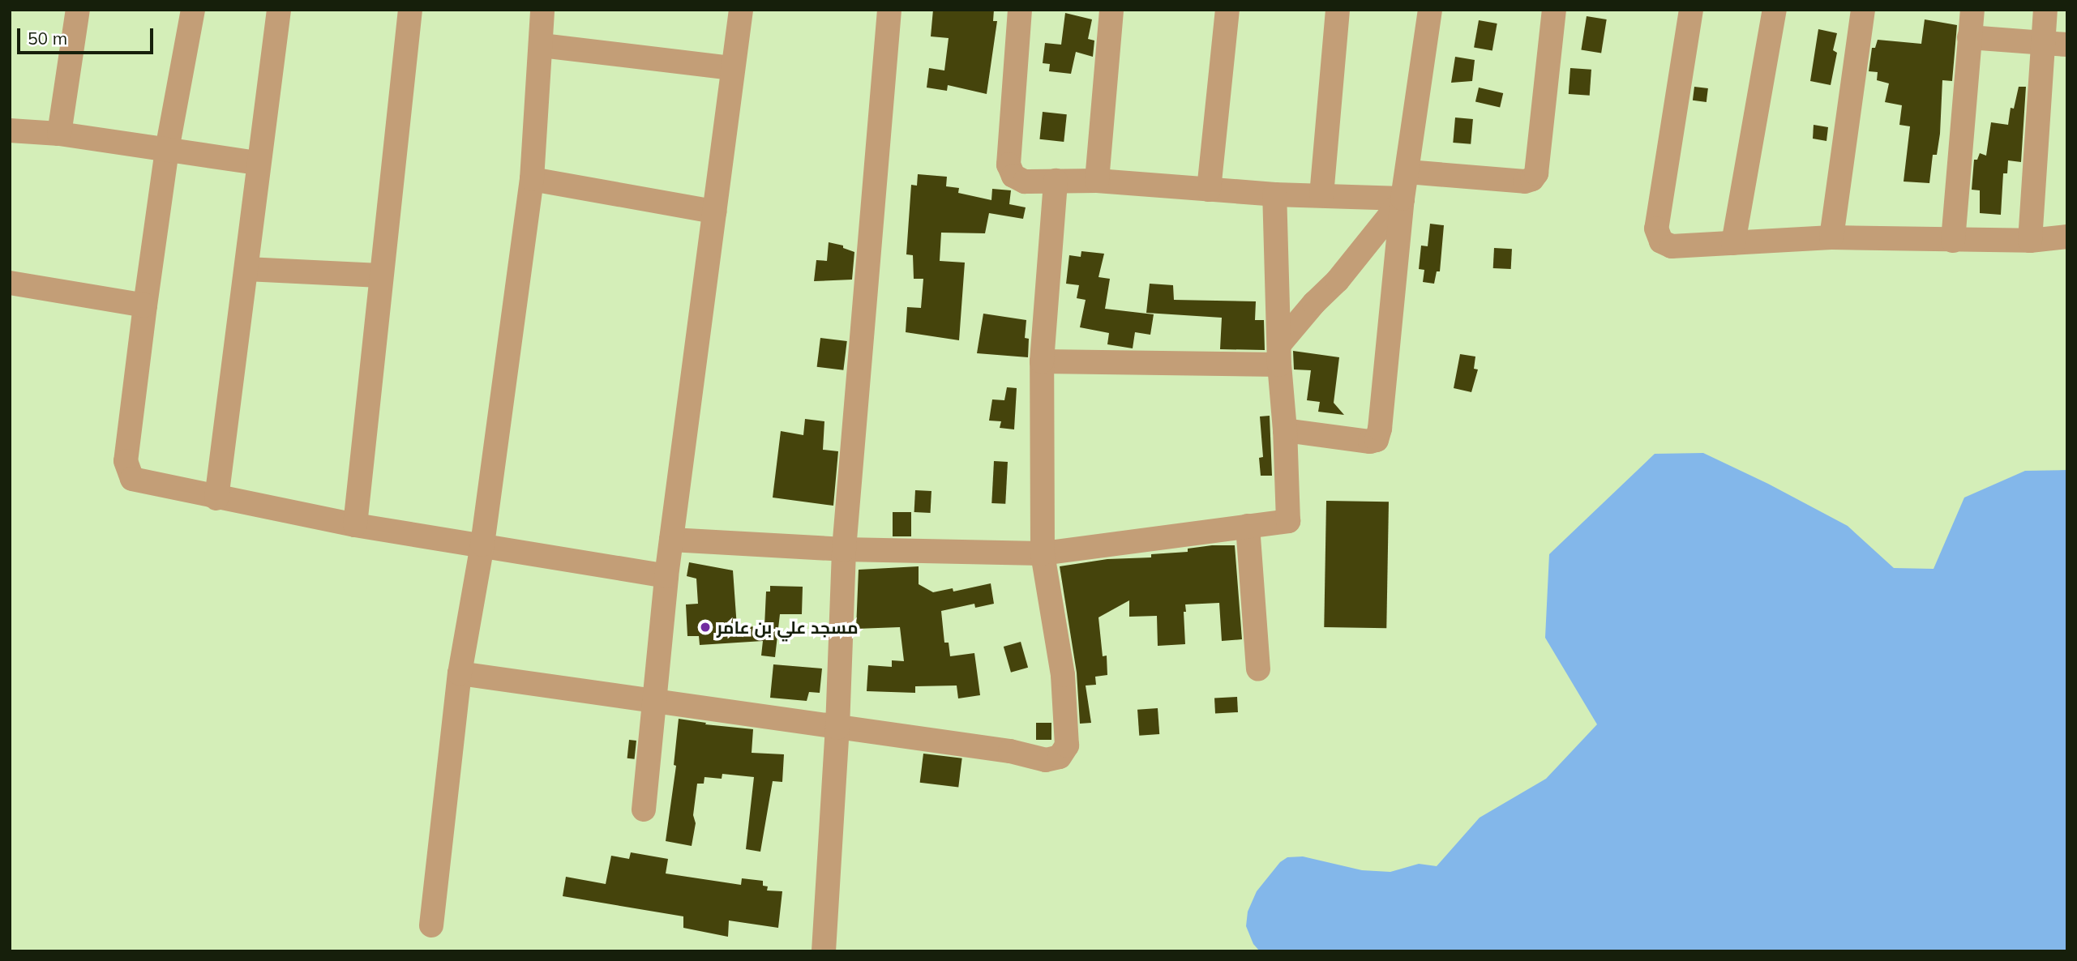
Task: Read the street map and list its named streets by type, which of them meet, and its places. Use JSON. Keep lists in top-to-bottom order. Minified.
{"places":["مسجد علي بن عامر"],"scale_bar":"50 m"}
